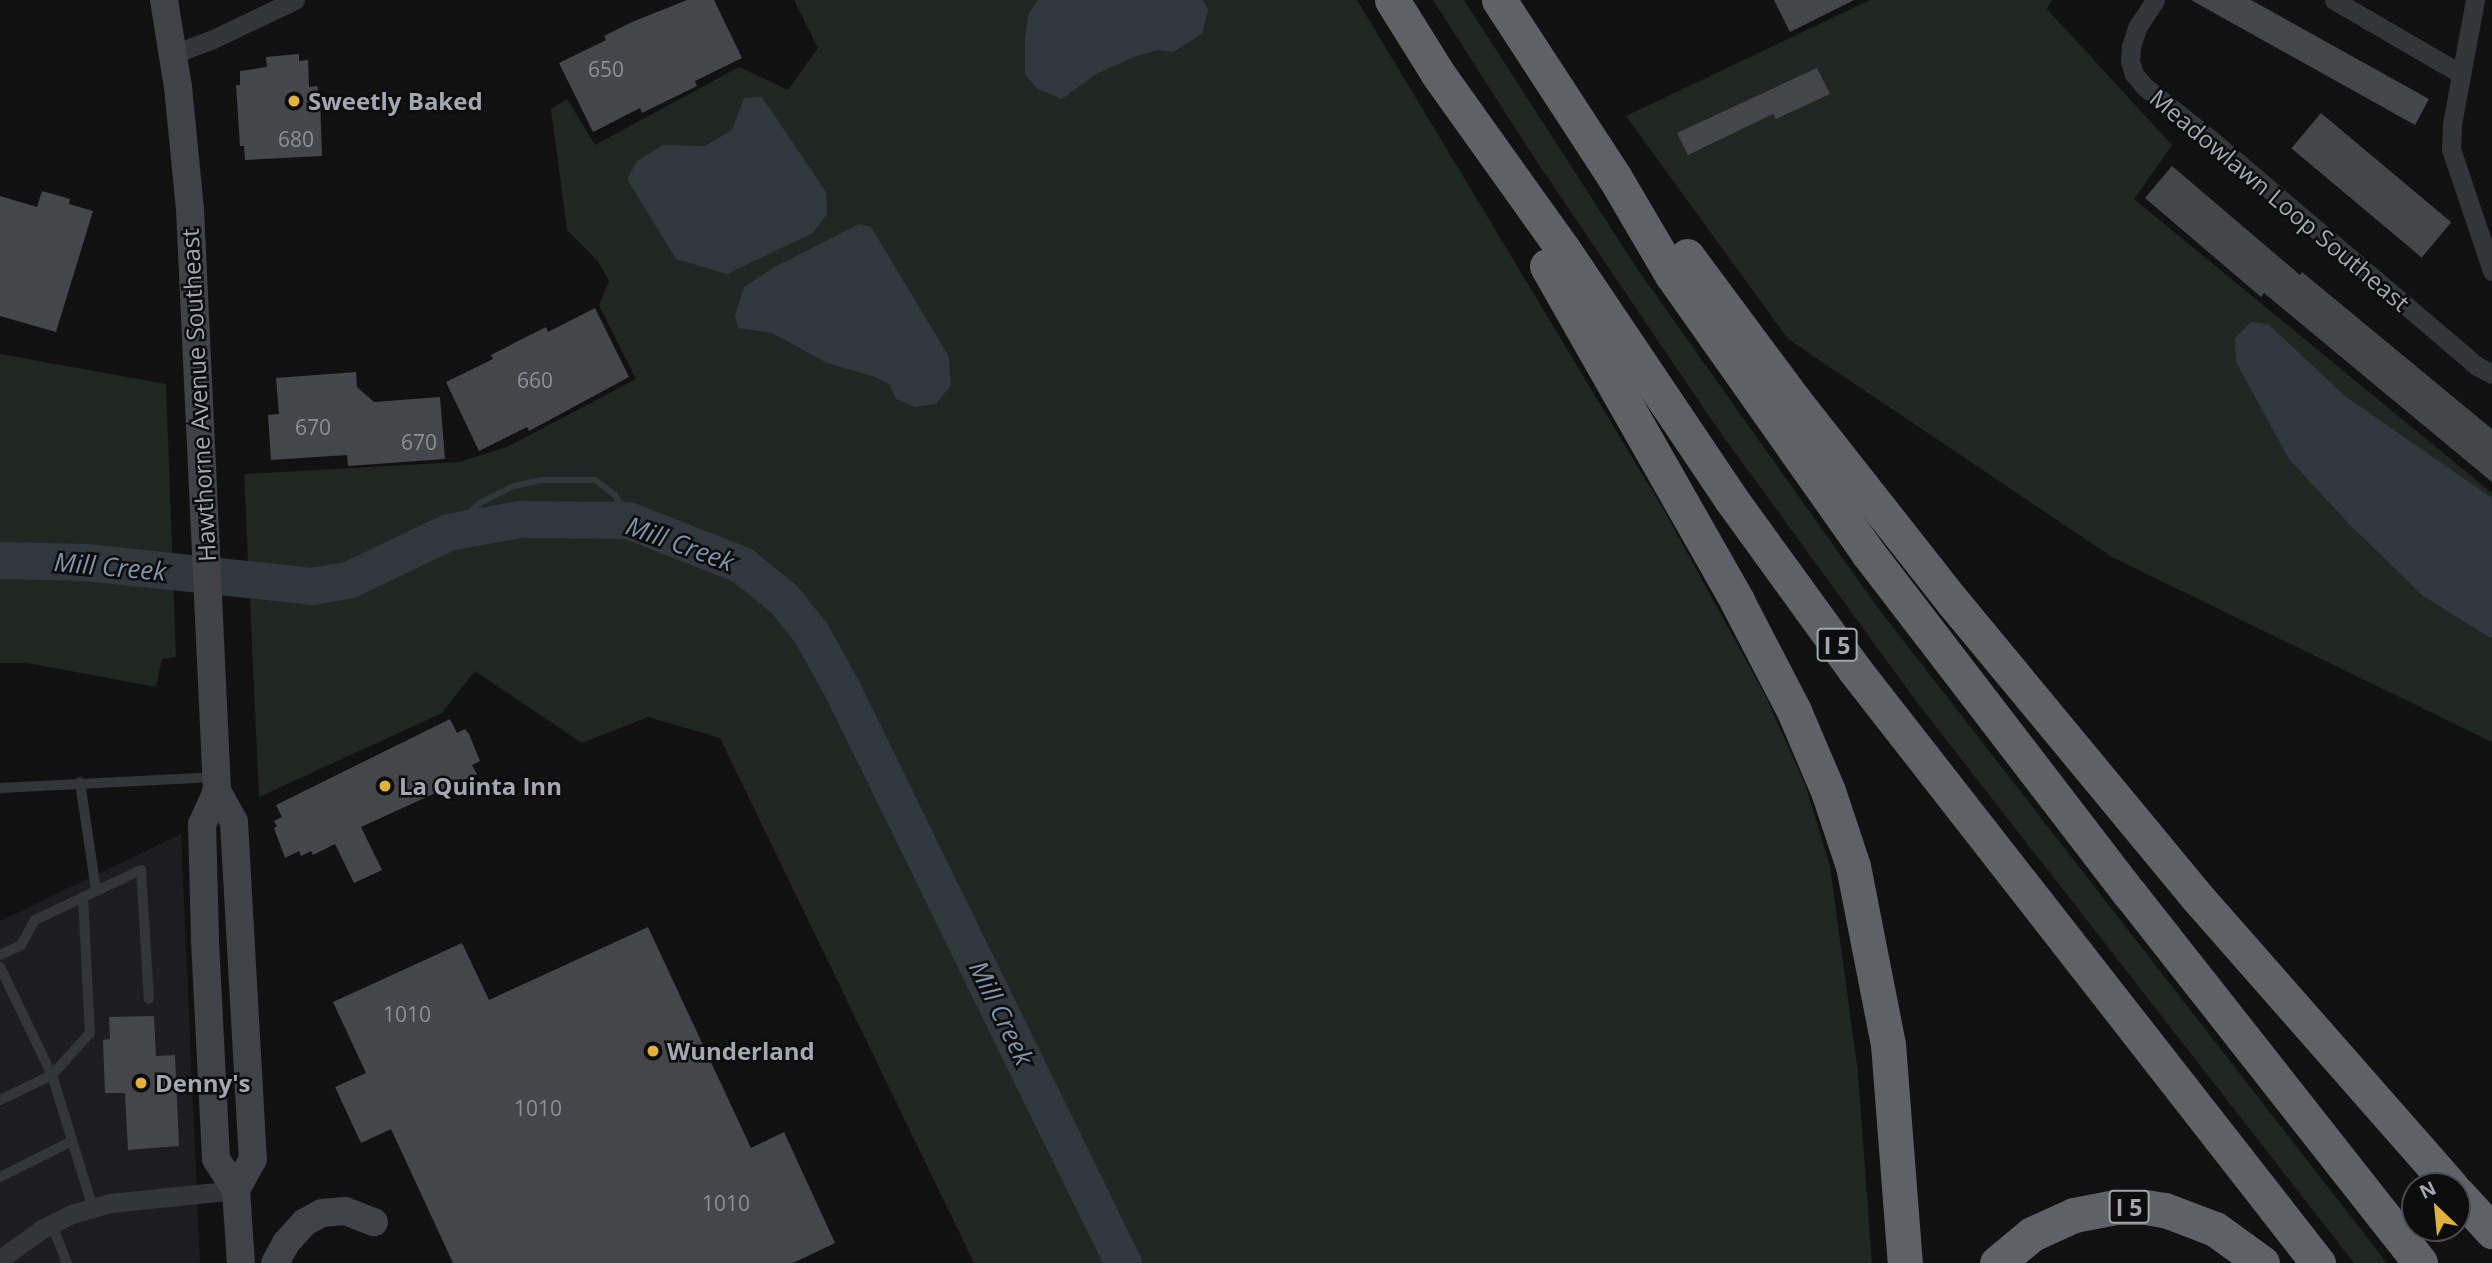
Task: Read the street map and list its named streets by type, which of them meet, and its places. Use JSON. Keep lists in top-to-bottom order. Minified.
{"streets":{"highway":["I 5"],"main road":["Hawthorne Avenue Southeast"],"street":["Meadowlawn Loop Southeast"]},"water":["Mill Creek"],"places":["Sweetly Baked","La Quinta Inn","Wunderland","Denny's"],"house_numbers":["650","680","660","670","670","1010","1010","1010"],"north":"top left"}
